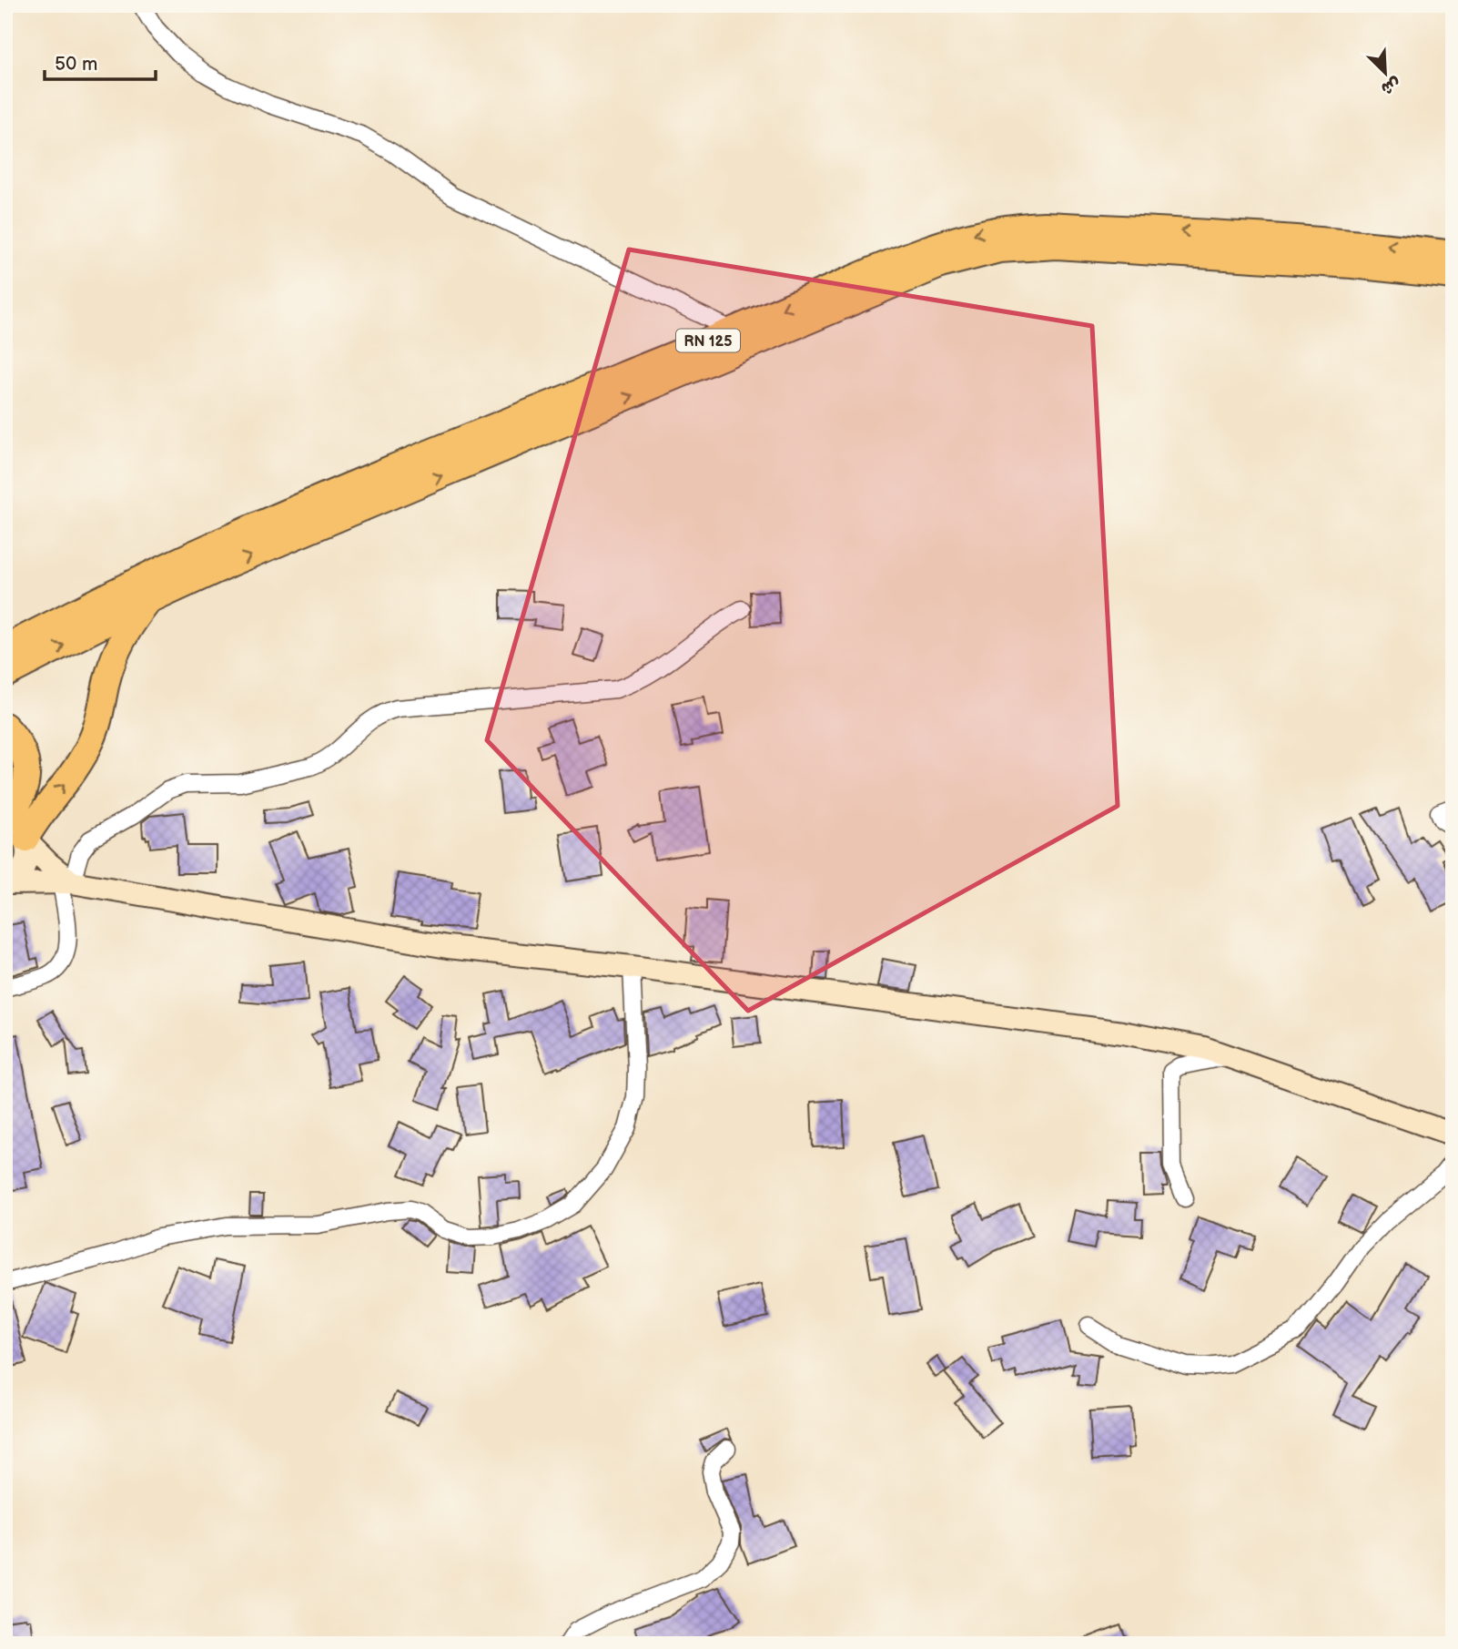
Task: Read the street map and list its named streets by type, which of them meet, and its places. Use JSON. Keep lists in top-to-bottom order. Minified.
{"streets":{"highway":["RN 125"]},"scale_bar":"50 m","north":"bottom right"}
